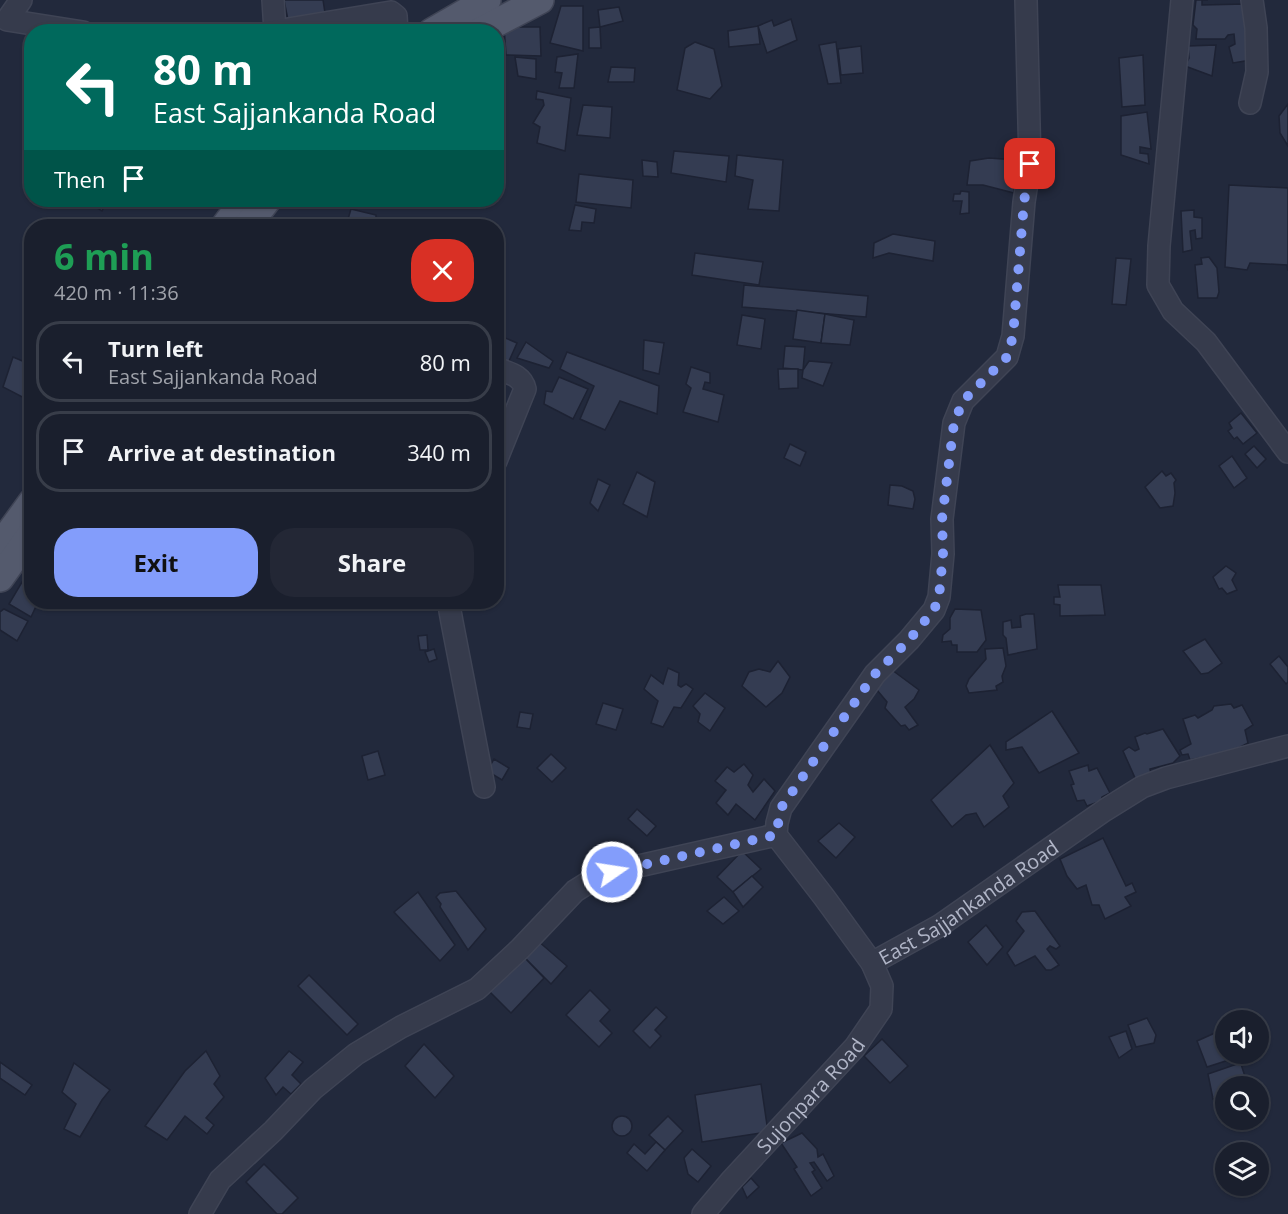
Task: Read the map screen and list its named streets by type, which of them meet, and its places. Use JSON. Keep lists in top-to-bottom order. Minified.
{"streets":{"street":["East Sajjankanda Road","Sujonpara Road"]},"crossings":[["East Sajjankanda Road","Sujonpara Road"]],"page":{"turn":["80 m","East Sajjankanda Road"],"then":"Then","heading":["6 min","420 m · 11:36"],"list":[{"name":"Turn left","note":"East Sajjankanda Road","value":"80 m"},{"name":"Arrive at destination","value":"340 m"}],"buttons":["Exit","Share"]}}
